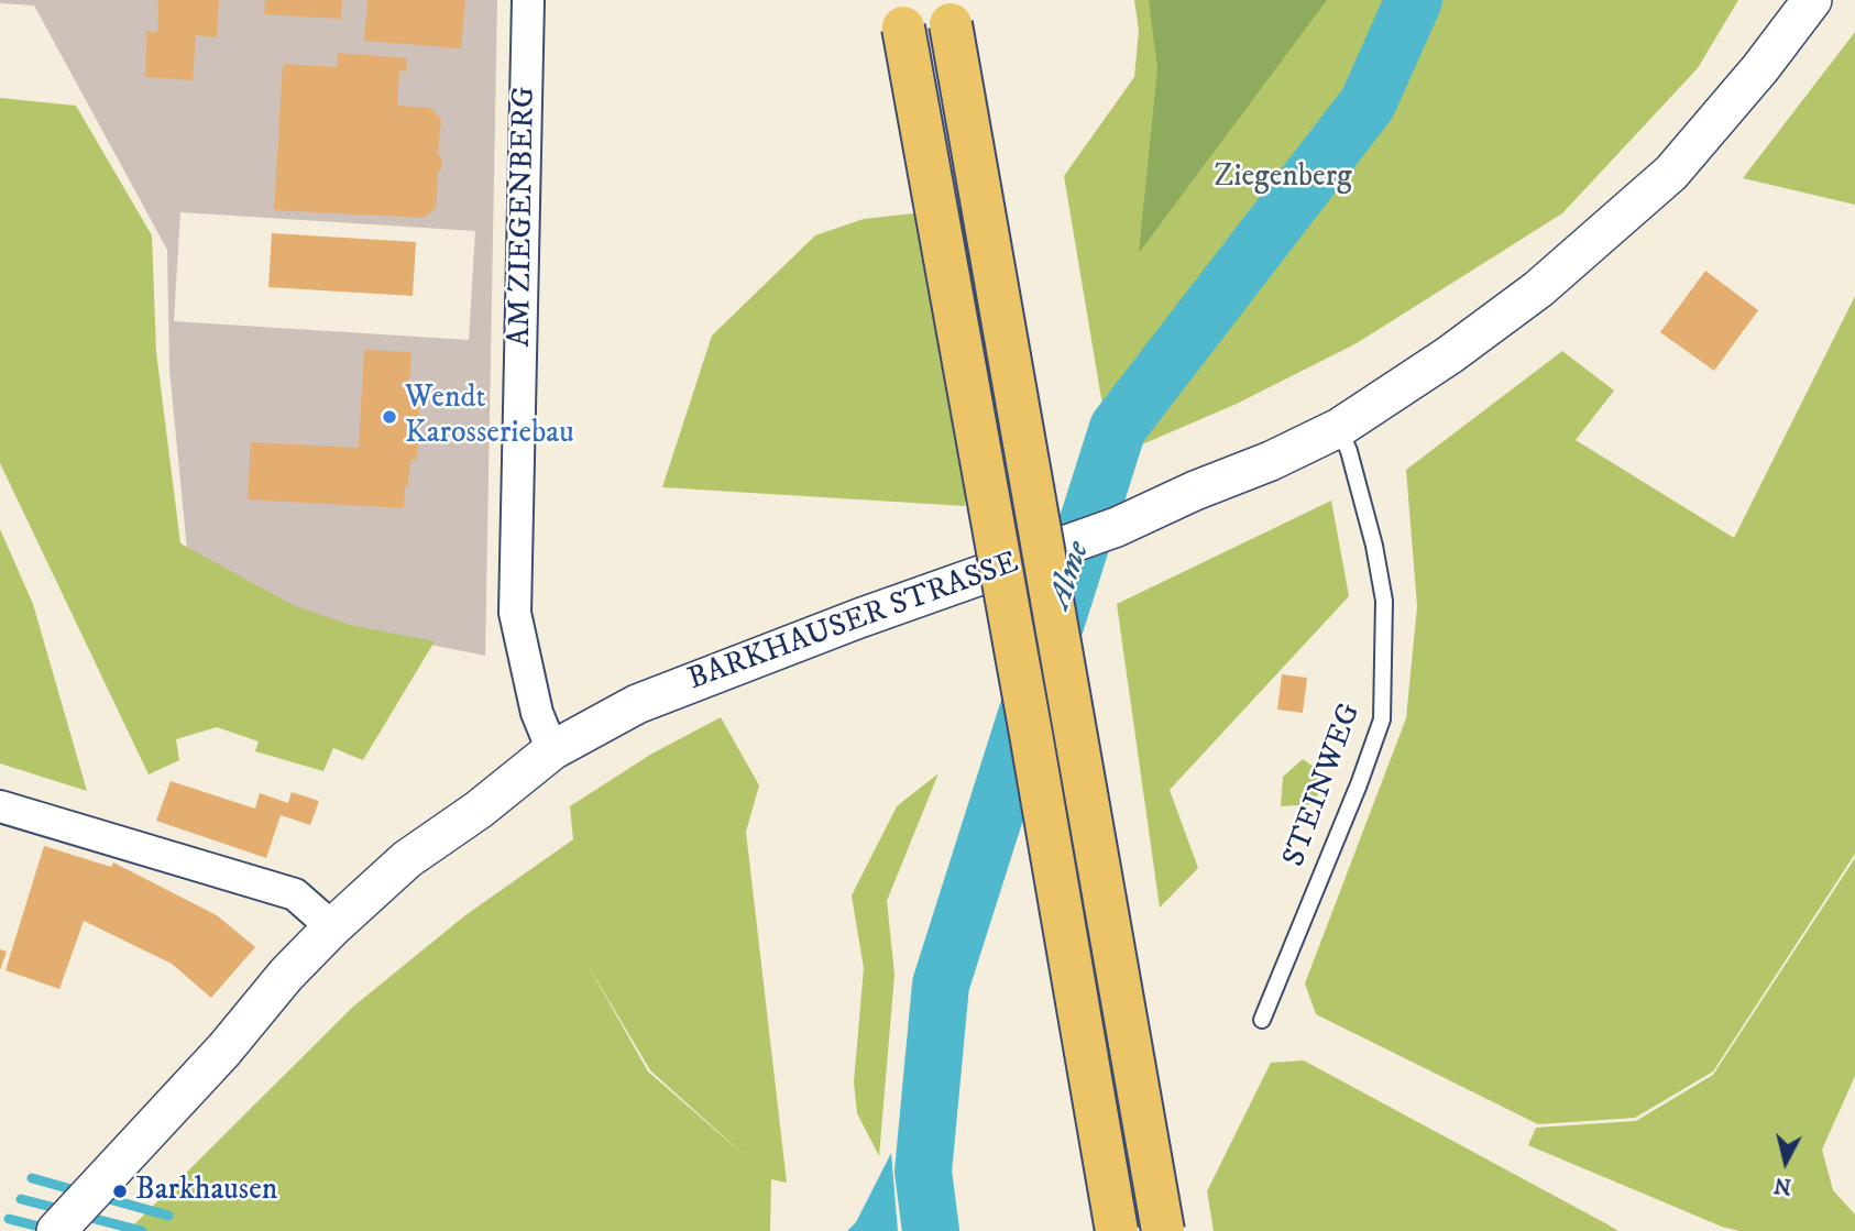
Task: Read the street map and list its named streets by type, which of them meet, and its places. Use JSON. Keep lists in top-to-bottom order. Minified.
{"streets":{"street":["AM ZIEGENBERG","BARKHAUSER STRASSE"],"lane":["STEINWEG"]},"crossings":[["AM ZIEGENBERG","BARKHAUSER STRASSE"],["BARKHAUSER STRASSE","STEINWEG"]],"water":["Alme"],"parks":["Ziegenberg"],"places":["Wendt Karosseriebau","Barkhausen"],"north":"bottom"}
